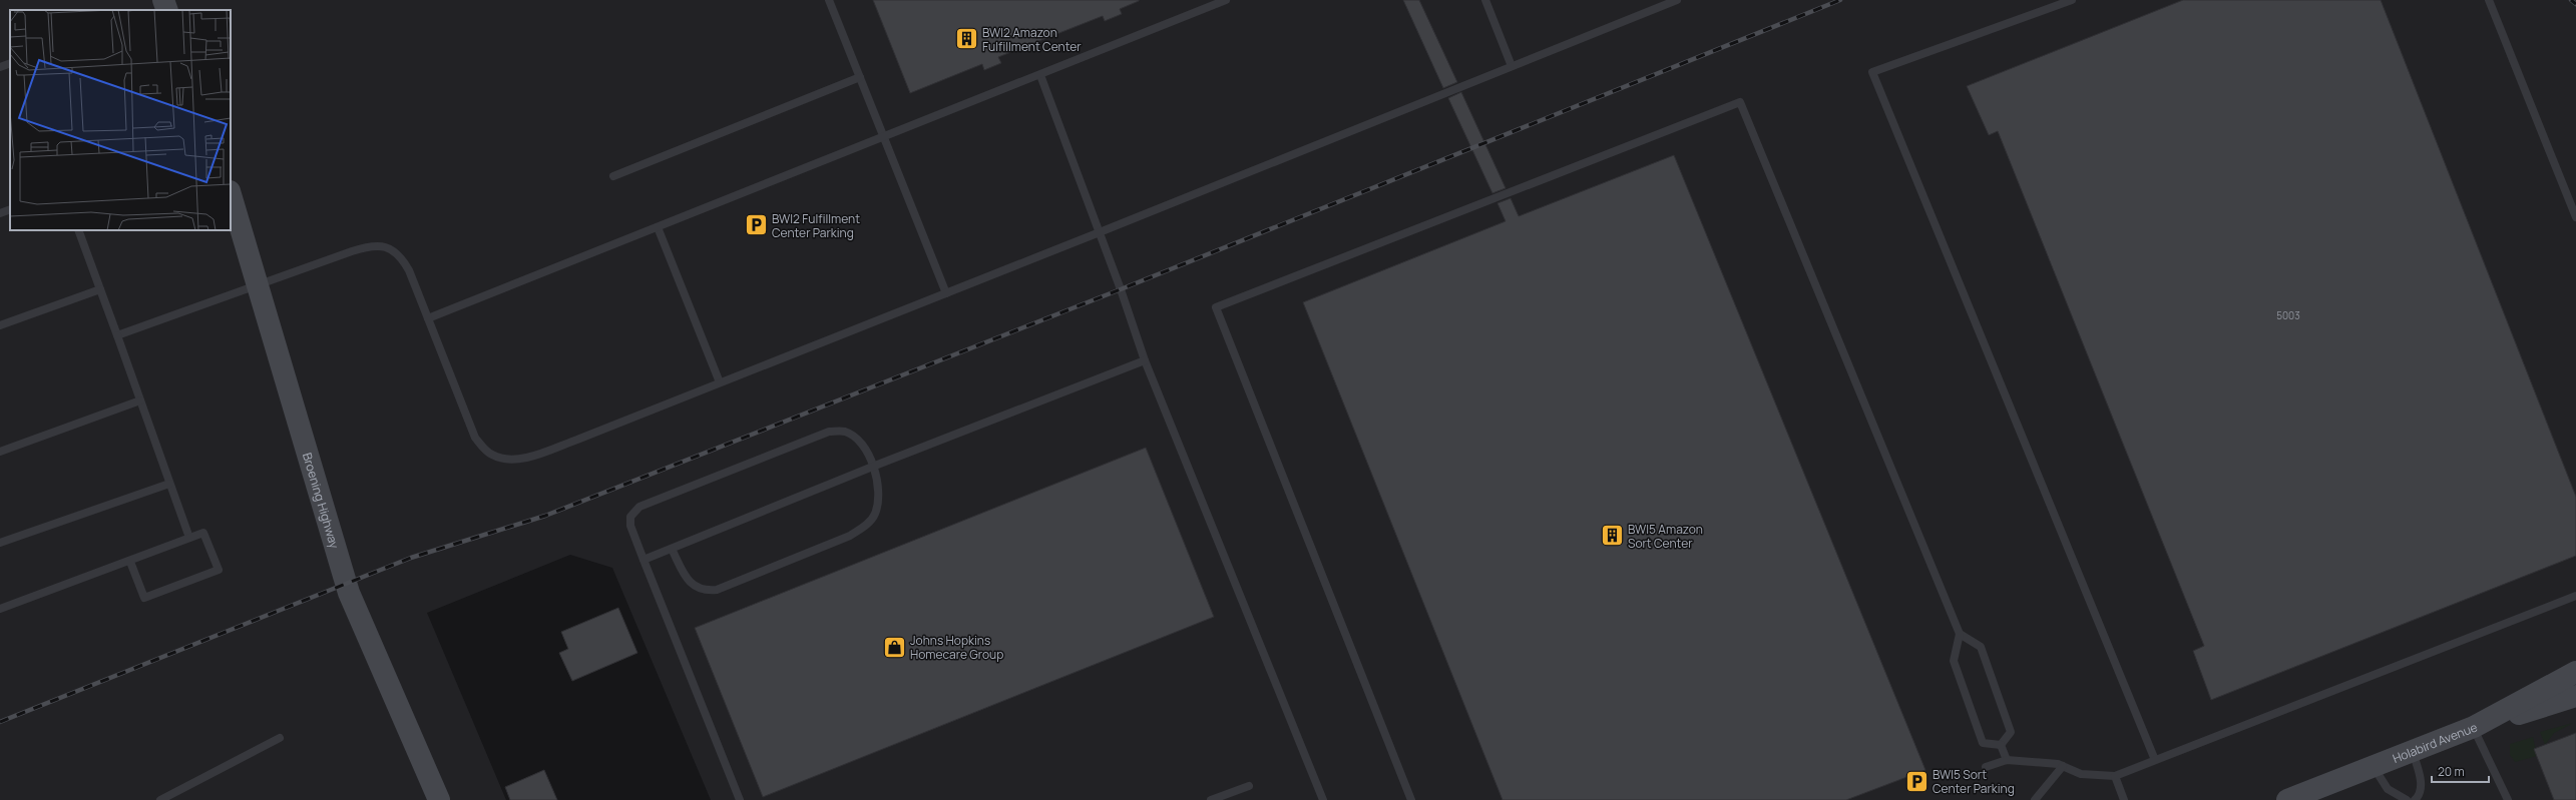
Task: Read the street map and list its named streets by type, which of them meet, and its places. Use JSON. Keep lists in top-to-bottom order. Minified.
{"streets":{"main road":["Broening Highway","Holabird Avenue"]},"places":{"building":["BWI2 Amazon Fulfillment Center","BWI5 Amazon Sort Center"],"parking":["BWI2 Fulfillment Center Parking","BWI5 Sort Center Parking"],"shop":["Johns Hopkins Homecare Group"]},"house_numbers":["5003"],"scale_bar":"20 m"}
